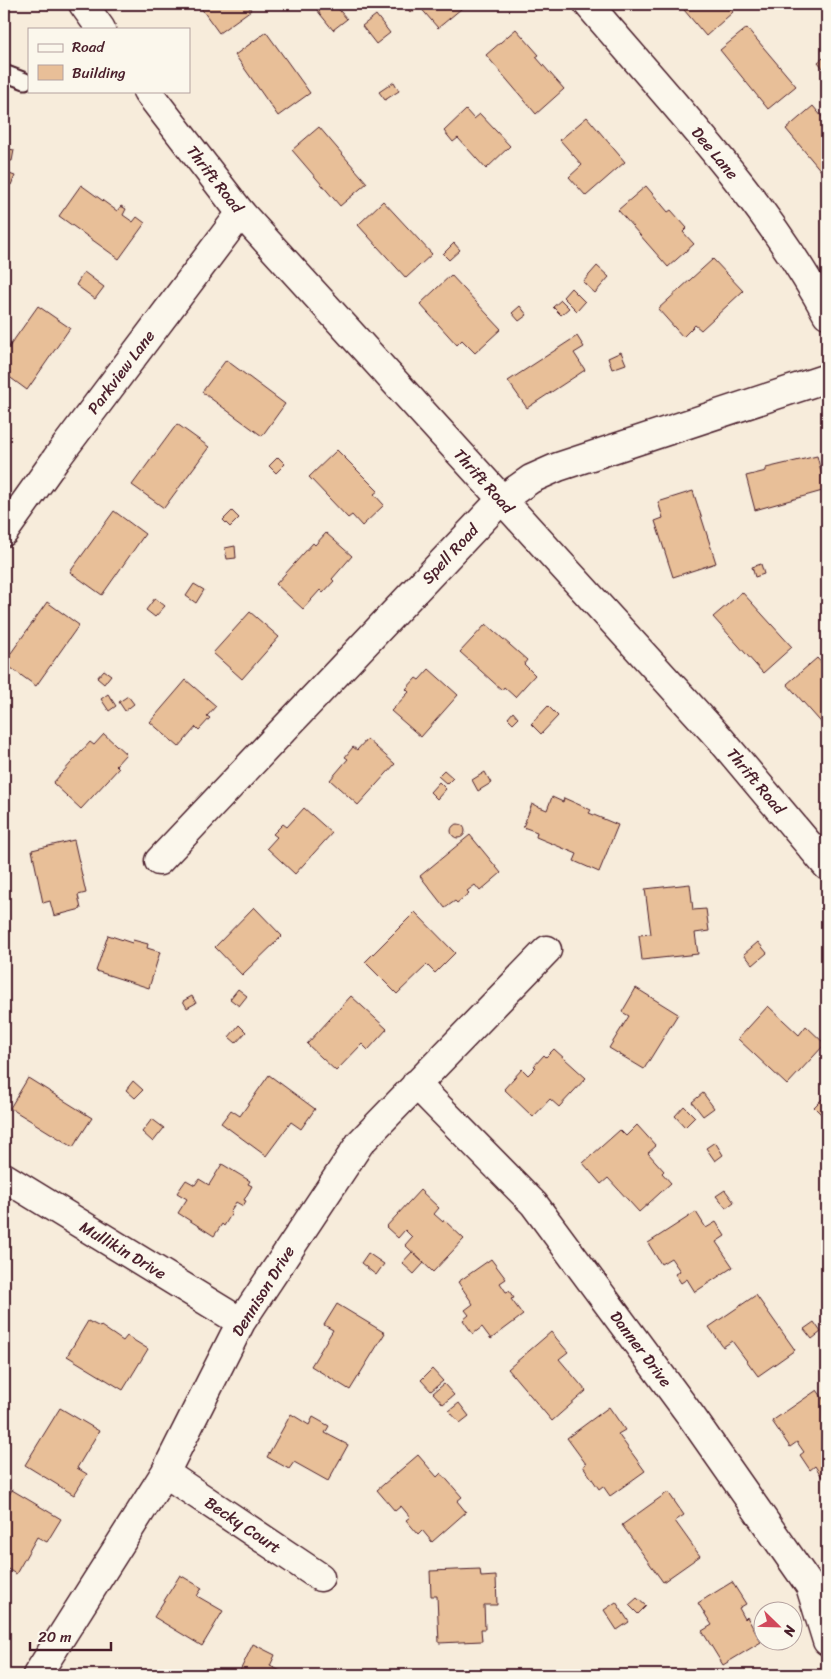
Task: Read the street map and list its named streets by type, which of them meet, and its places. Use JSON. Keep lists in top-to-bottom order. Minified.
{"streets":{"street":["Dee Lane","Thrift Road","Parkview Lane","Spell Road","Mullikin Drive","Dennison Drive","Danner Drive","Becky Court"]},"crossings":[["Thrift Road","Parkview Lane"],["Thrift Road","Spell Road"],["Mullikin Drive","Dennison Drive"],["Dennison Drive","Danner Drive"],["Dennison Drive","Becky Court"]],"legend":["Road","Building"],"scale_bar":"20 m","north":"bottom right"}
